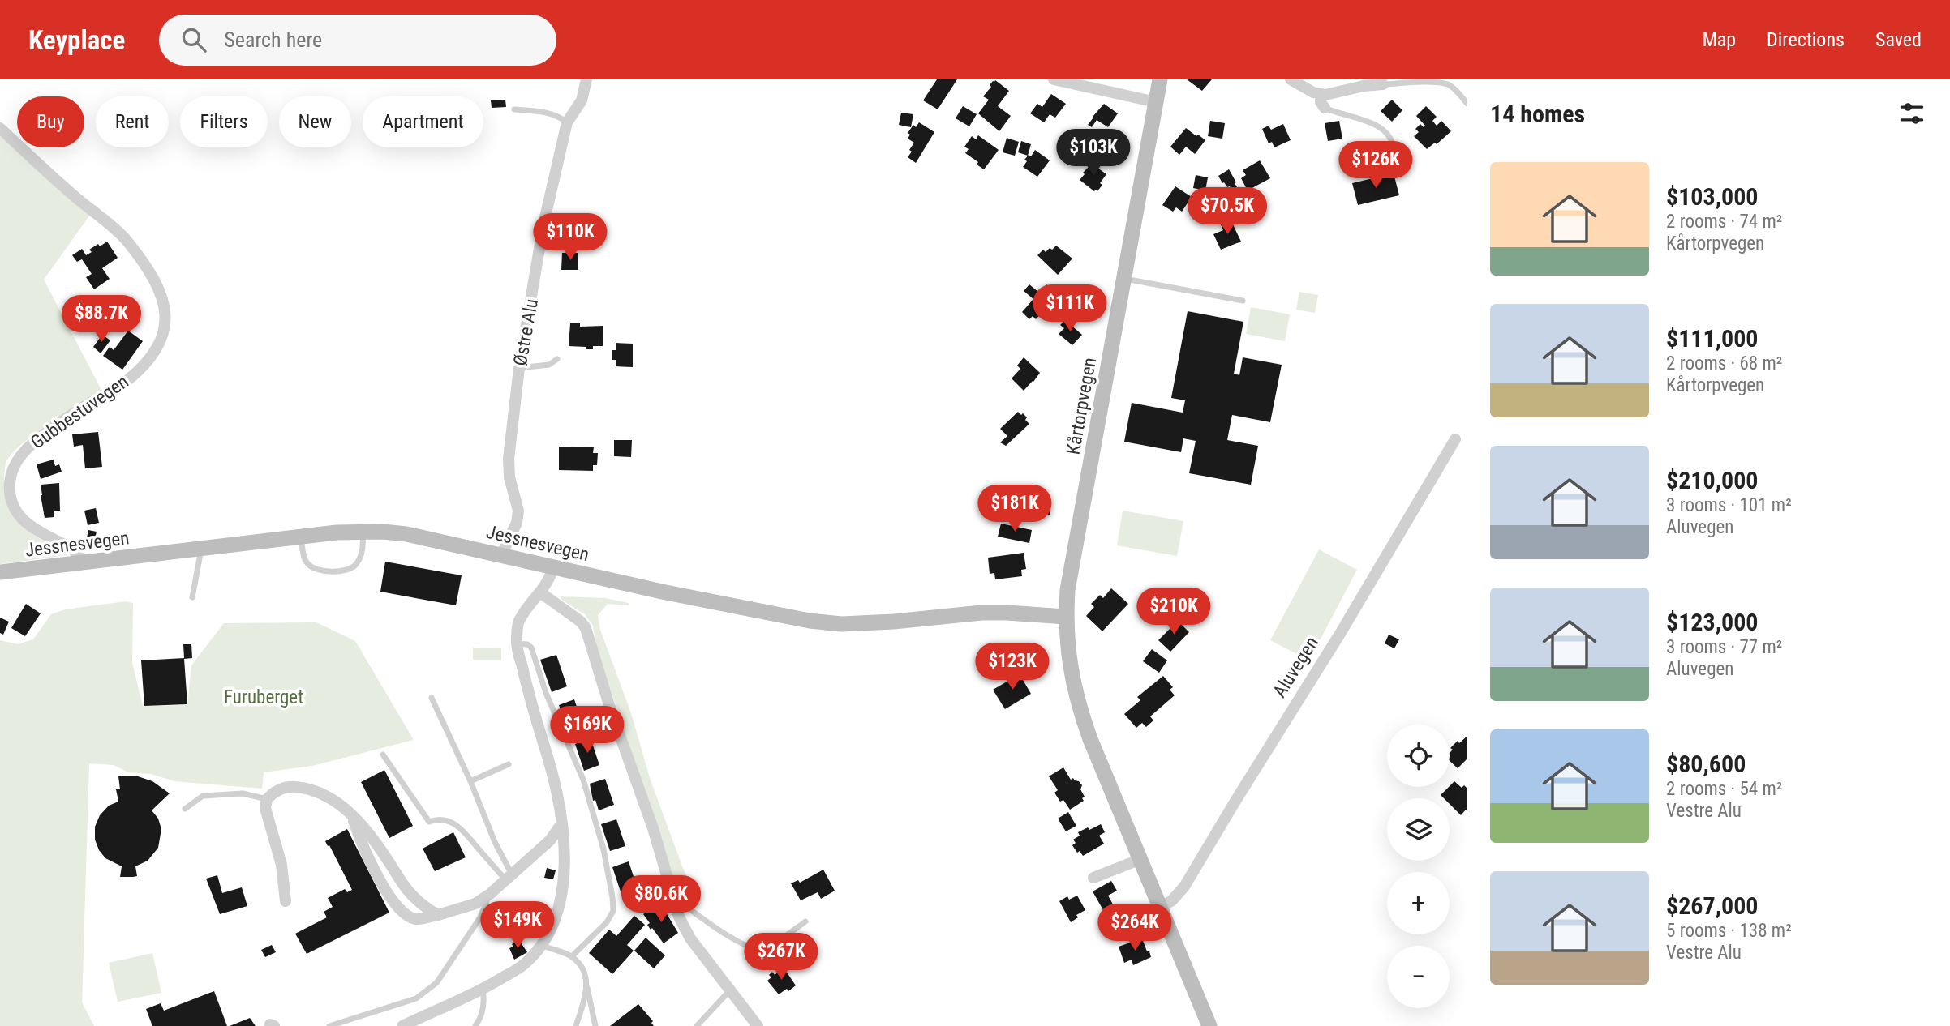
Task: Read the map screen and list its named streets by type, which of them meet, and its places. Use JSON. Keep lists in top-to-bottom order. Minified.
{"streets":{"main road":["Kårtorpvegen","Jessnesvegen"],"street":["Østre Alu","Gubbestuvegen","Aluvegen"]},"crossings":[["Østre Alu","Jessnesvegen"],["Kårtorpvegen","Jessnesvegen"],["Gubbestuvegen","Jessnesvegen"]],"parks":["Furuberget"],"page":{"header":"Keyplace","search":"Search here","nav":["Map","Directions","Saved"],"heading":"14 homes","chip":["Buy","Rent","Filters","New","Apartment"],"price":["$103K","$126K","$70.5K","$110K","$111K","$88.7K","$181K","$210K","$123K","$169K","$80.6K","$149K","$264K","$267K"],"list":[{"name":"$103,000","note":"2 rooms · 74 m² · Kårtorpvegen"},{"name":"$111,000","note":"2 rooms · 68 m² · Kårtorpvegen"},{"name":"$210,000","note":"3 rooms · 101 m² · Aluvegen"},{"name":"$123,000","note":"3 rooms · 77 m² · Aluvegen"},{"name":"$80,600","note":"2 rooms · 54 m² · Vestre Alu"},{"name":"$267,000","note":"5 rooms · 138 m² · Vestre Alu"}],"map_buttons":["+","−"]}}
